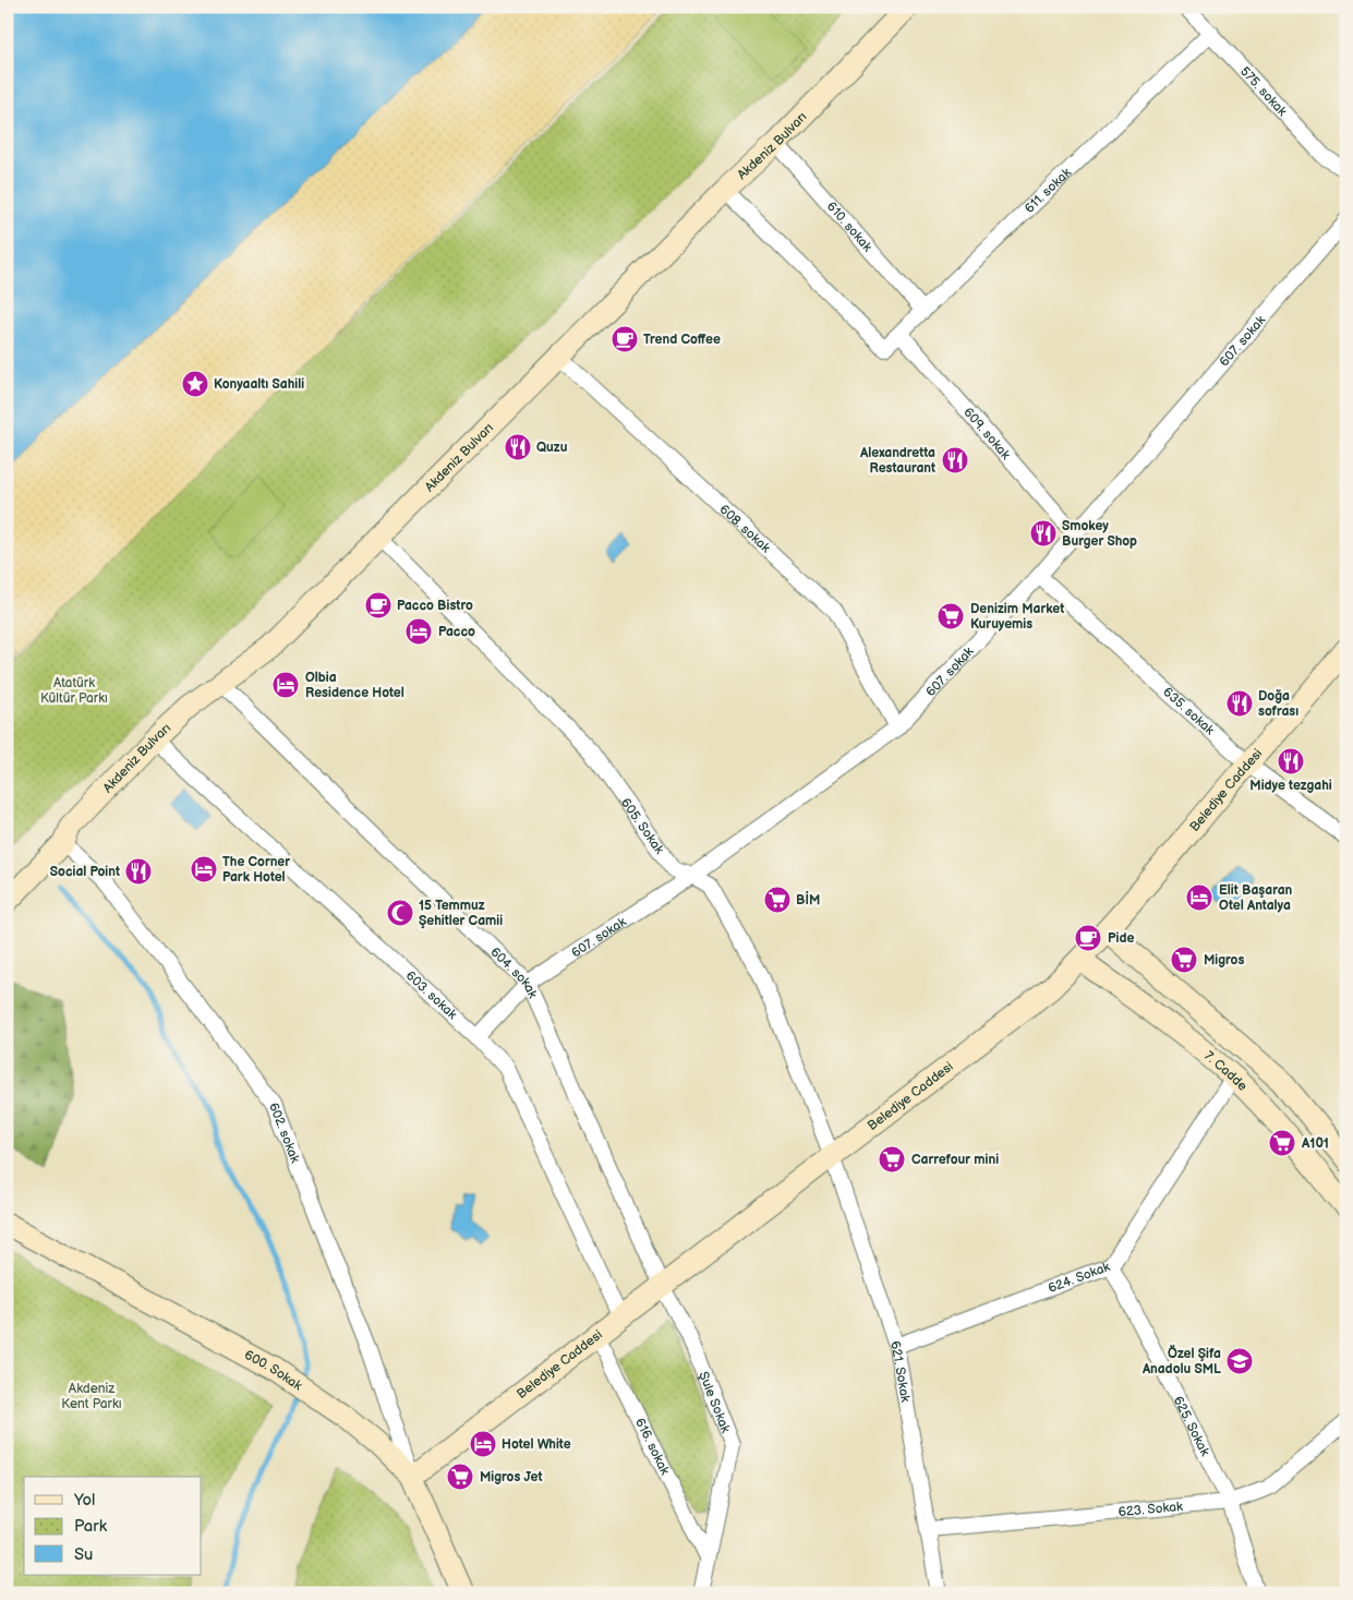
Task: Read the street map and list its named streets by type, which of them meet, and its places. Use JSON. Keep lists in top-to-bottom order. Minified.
{"streets":{"main road":["Akdeniz Bulvarı","Belediye Caddesi","7. Cadde","600. Sokak"],"street":["575. sokak","611. sokak","610. sokak","607. sokak","609. sokak","608. sokak","635. sokak","605. Sokak","604. sokak","603. sokak","602. sokak","624. Sokak","621. Sokak","Şule Sokak","625. Sokak","616. sokak","623. Sokak"]},"crossings":[["575. sokak","611. sokak"],["Akdeniz Bulvarı","611. sokak"],["Akdeniz Bulvarı","610. sokak"],["Akdeniz Bulvarı","608. sokak"],["Akdeniz Bulvarı","605. Sokak"],["Akdeniz Bulvarı","604. sokak"],["Akdeniz Bulvarı","603. sokak"],["Akdeniz Bulvarı","602. sokak"],["611. sokak","610. sokak"],["611. sokak","609. sokak"],["607. sokak","609. sokak"],["607. sokak","608. sokak"],["607. sokak","635. sokak"],["607. sokak","605. Sokak"],["607. sokak","604. sokak"],["607. sokak","603. sokak"],["635. sokak","Belediye Caddesi"],["Belediye Caddesi","605. Sokak"],["Belediye Caddesi","604. sokak"],["Belediye Caddesi","603. sokak"],["Belediye Caddesi","7. Cadde"],["Belediye Caddesi","602. sokak"],["Belediye Caddesi","600. Sokak"],["Belediye Caddesi","621. Sokak"],["Belediye Caddesi","Şule Sokak"],["Belediye Caddesi","616. sokak"],["605. Sokak","621. Sokak"],["604. sokak","Şule Sokak"],["7. Cadde","624. Sokak"],["602. sokak","600. Sokak"],["624. Sokak","621. Sokak"],["624. Sokak","625. Sokak"],["621. Sokak","623. Sokak"],["Şule Sokak","616. sokak"],["625. Sokak","623. Sokak"]],"parks":["Atatürk Kültür Parkı","Akdeniz Kent Parkı"],"places":{"cafe":["Trend Coffee","Pacco Bistro","Pide"],"place":["Konyaaltı Sahili"],"restaurant":["Quzu","Alexandretta Restaurant","Smokey Burger Shop","Doğa sofrası","Midye tezgahi","Social Point"],"supermarket":["Denizim Market Kuruyemis","BİM","Migros","A101","Carrefour mini","Migros Jet"],"hotel":["Pacco","Olbia Residence Hotel","The Corner Park Hotel","Elit Başaran Otel Antalya","Hotel White"],"mosque":["15 Temmuz Şehitler Camii"],"school or university":["Özel Şifa Anadolu SML"]},"legend":["Yol","Park","Su"]}
